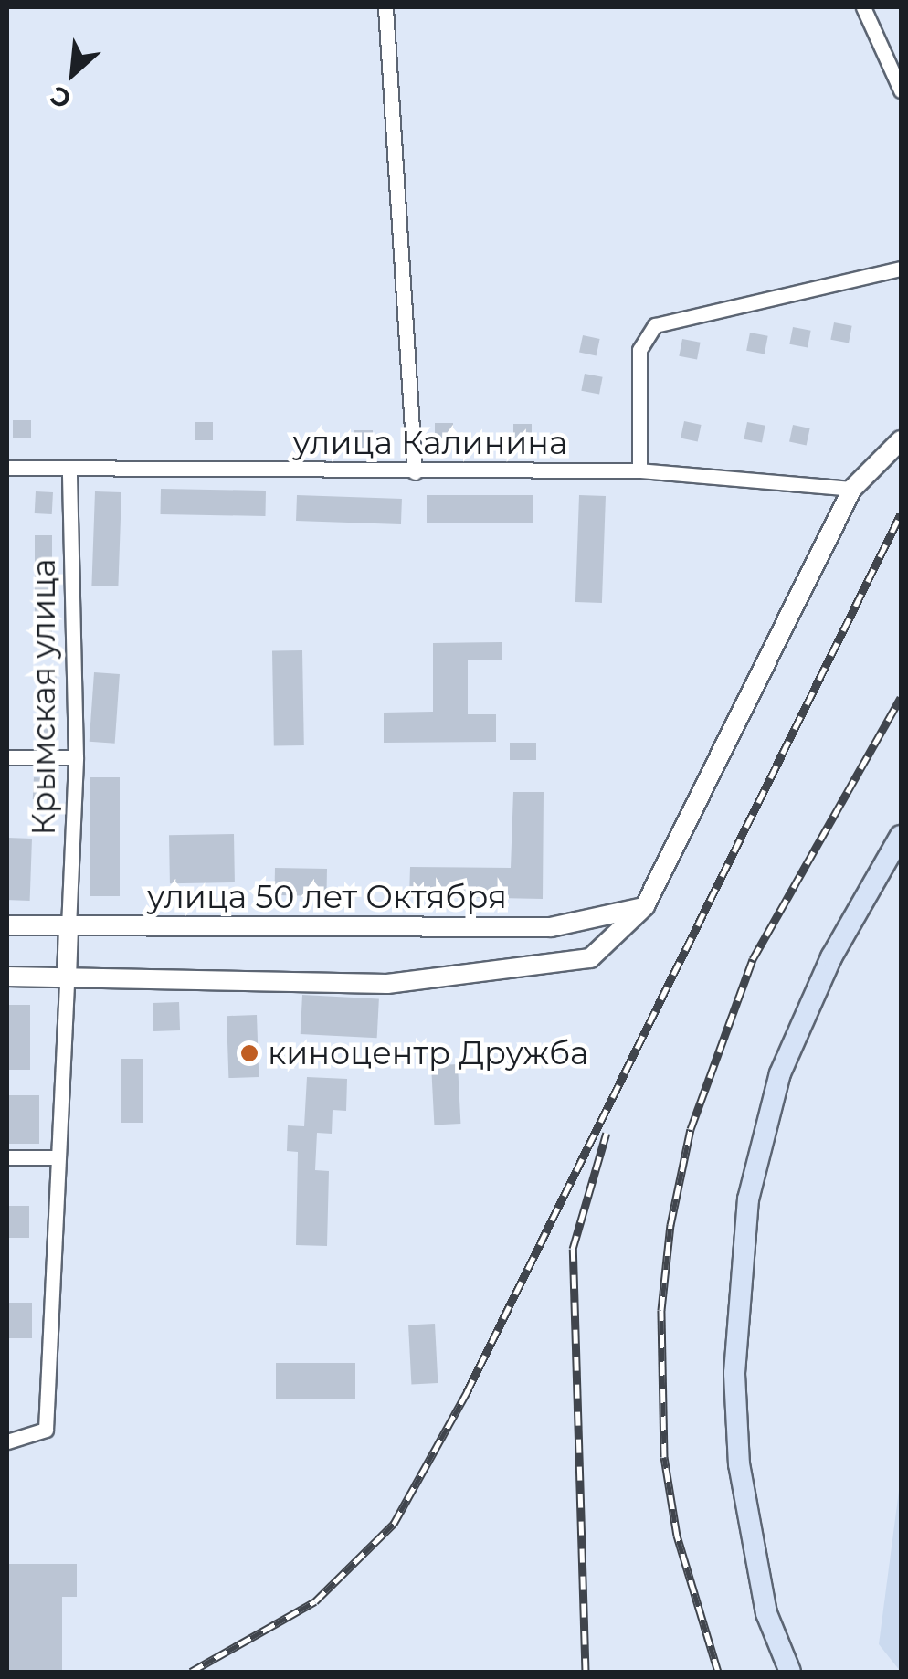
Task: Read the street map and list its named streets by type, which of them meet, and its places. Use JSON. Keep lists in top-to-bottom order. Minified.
{"streets":{"street":["улица Калинина","Крымская улица","улица 50 лет Октября"]},"crossings":[["улица Калинина","Крымская улица"],["Крымская улица","улица 50 лет Октября"]],"places":["киноцентр Дружба"],"north":"bottom left"}
